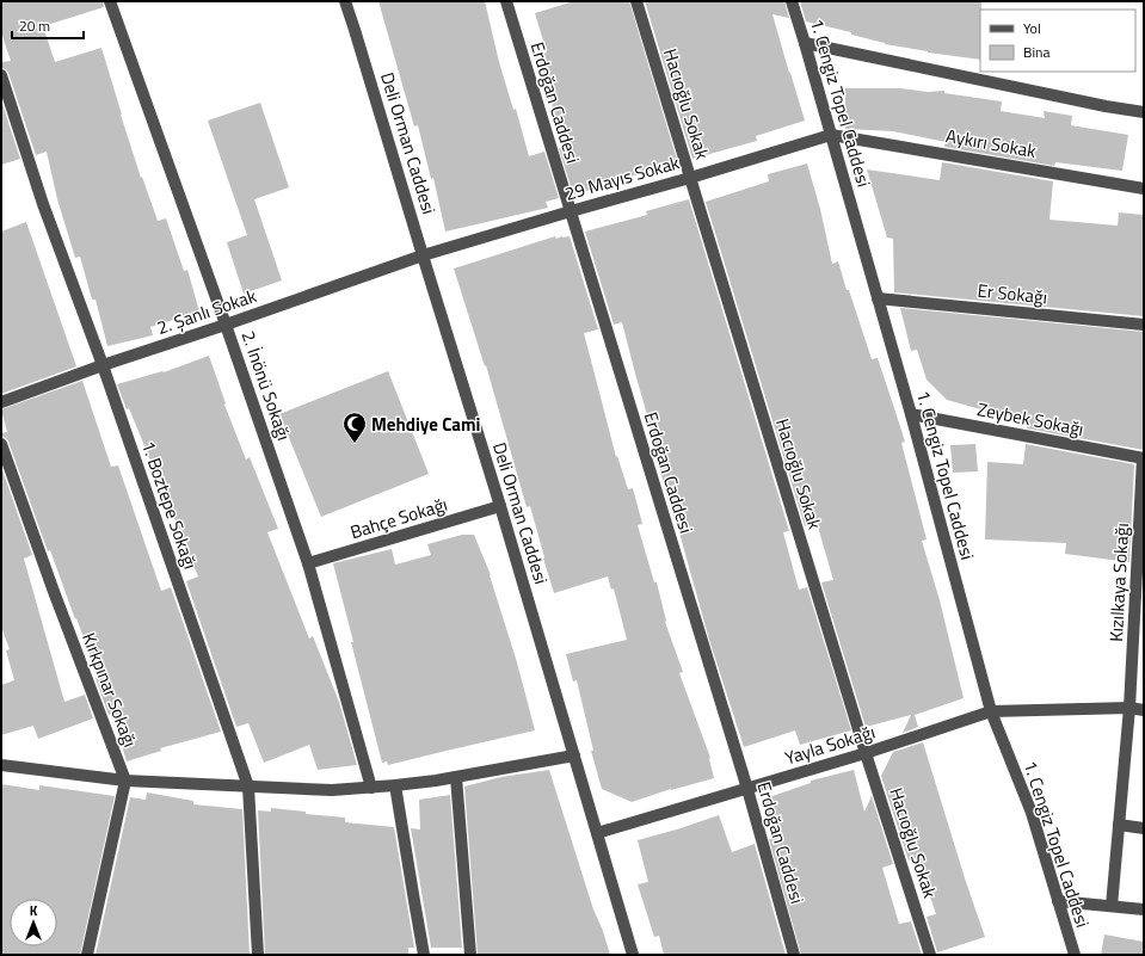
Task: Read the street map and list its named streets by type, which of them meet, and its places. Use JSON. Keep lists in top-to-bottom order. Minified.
{"streets":{"street":["Erdoğan Caddesi","1. Cengiz Topel Caddesi","Hacıoğlu Sokak","Deli Orman Caddesi","Aykırı Sokak","29 Mayıs Sokak","Er Sokağı","2. Şanlı Sokak","2. İnönü Sokağı","Zeybek Sokağı","1. Boztepe Sokağı","Bahçe Sokağı","Kızılkaya Sokağı","Kırkpınar Sokağı","Yayla Sokağı"]},"crossings":[["Erdoğan Caddesi","29 Mayıs Sokak"],["Erdoğan Caddesi","Yayla Sokağı"],["1. Cengiz Topel Caddesi","Aykırı Sokak"],["1. Cengiz Topel Caddesi","29 Mayıs Sokak"],["1. Cengiz Topel Caddesi","Er Sokağı"],["1. Cengiz Topel Caddesi","Zeybek Sokağı"],["1. Cengiz Topel Caddesi","Yayla Sokağı"],["Hacıoğlu Sokak","29 Mayıs Sokak"],["Hacıoğlu Sokak","Yayla Sokağı"],["Deli Orman Caddesi","29 Mayıs Sokak"],["Deli Orman Caddesi","2. Şanlı Sokak"],["Deli Orman Caddesi","Bahçe Sokağı"],["Deli Orman Caddesi","Yayla Sokağı"],["Aykırı Sokak","29 Mayıs Sokak"],["29 Mayıs Sokak","2. Şanlı Sokak"],["2. Şanlı Sokak","2. İnönü Sokağı"],["2. Şanlı Sokak","1. Boztepe Sokağı"],["2. İnönü Sokağı","Bahçe Sokağı"],["Zeybek Sokağı","Kızılkaya Sokağı"],["Kızılkaya Sokağı","Yayla Sokağı"]],"places":{"mosque":["Mehdiye Cami"]},"legend":["Yol","Bina"],"scale_bar":"20 m","north":"top"}
